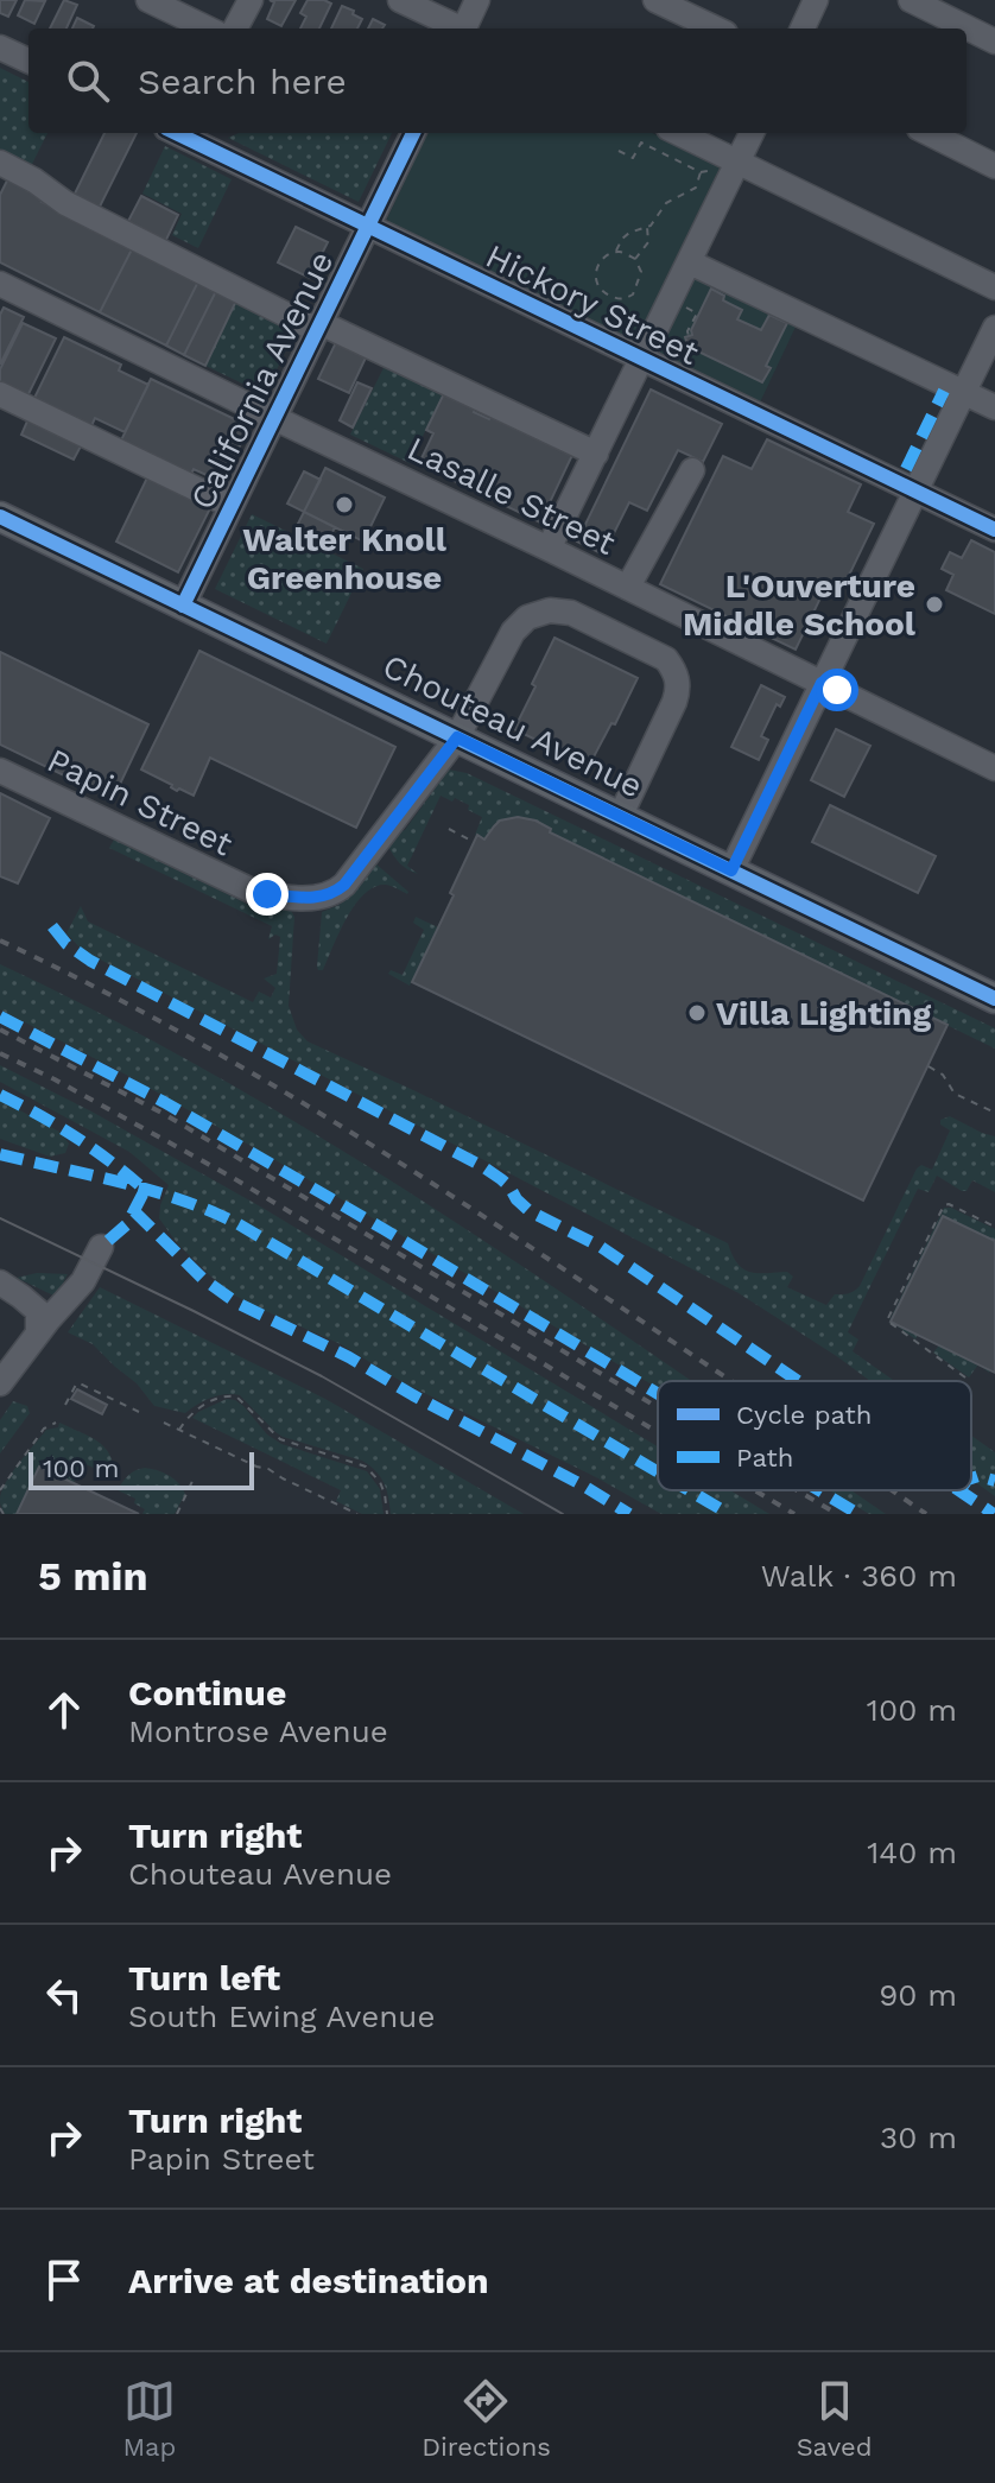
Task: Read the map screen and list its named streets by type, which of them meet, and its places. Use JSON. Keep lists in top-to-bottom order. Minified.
{"streets":{"main road":["Chouteau Avenue"],"street":["Hickory Street","California Avenue","Lasalle Street","Papin Street"]},"crossings":[["Hickory Street","California Avenue"],["California Avenue","Lasalle Street"],["California Avenue","Chouteau Avenue"],["Chouteau Avenue","Papin Street"]],"places":["Walter Knoll Greenhouse","L'Ouverture Middle School","Villa Lighting"],"legend":["Cycle path","Path"],"scale_bar":"100 m","page":{"search":"Search here","scale":"100 m","heading":["5 min","Walk · 360 m"],"list":[["Continue","Montrose Avenue","100 m"],["Turn right","Chouteau Avenue","140 m"],["Turn left","South Ewing Avenue","90 m"],["Turn right","Papin Street","30 m"],"Arrive at destination"],"nav":["Map","Directions","Saved"]}}
